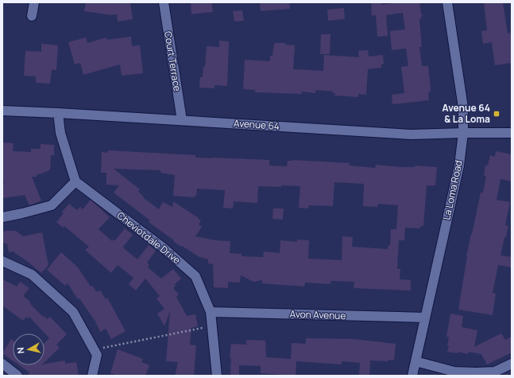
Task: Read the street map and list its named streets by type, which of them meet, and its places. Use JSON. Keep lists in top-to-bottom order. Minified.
{"streets":{"street":["Court Terrace","Avenue 64","La Loma Road","Cheviotdale Drive","Avon Avenue"]},"crossings":[["Court Terrace","Avenue 64"],["Avenue 64","La Loma Road"],["La Loma Road","Avon Avenue"],["Cheviotdale Drive","Avon Avenue"]],"places":{"transit":["Avenue 64 & La Loma"]},"north":"left"}
